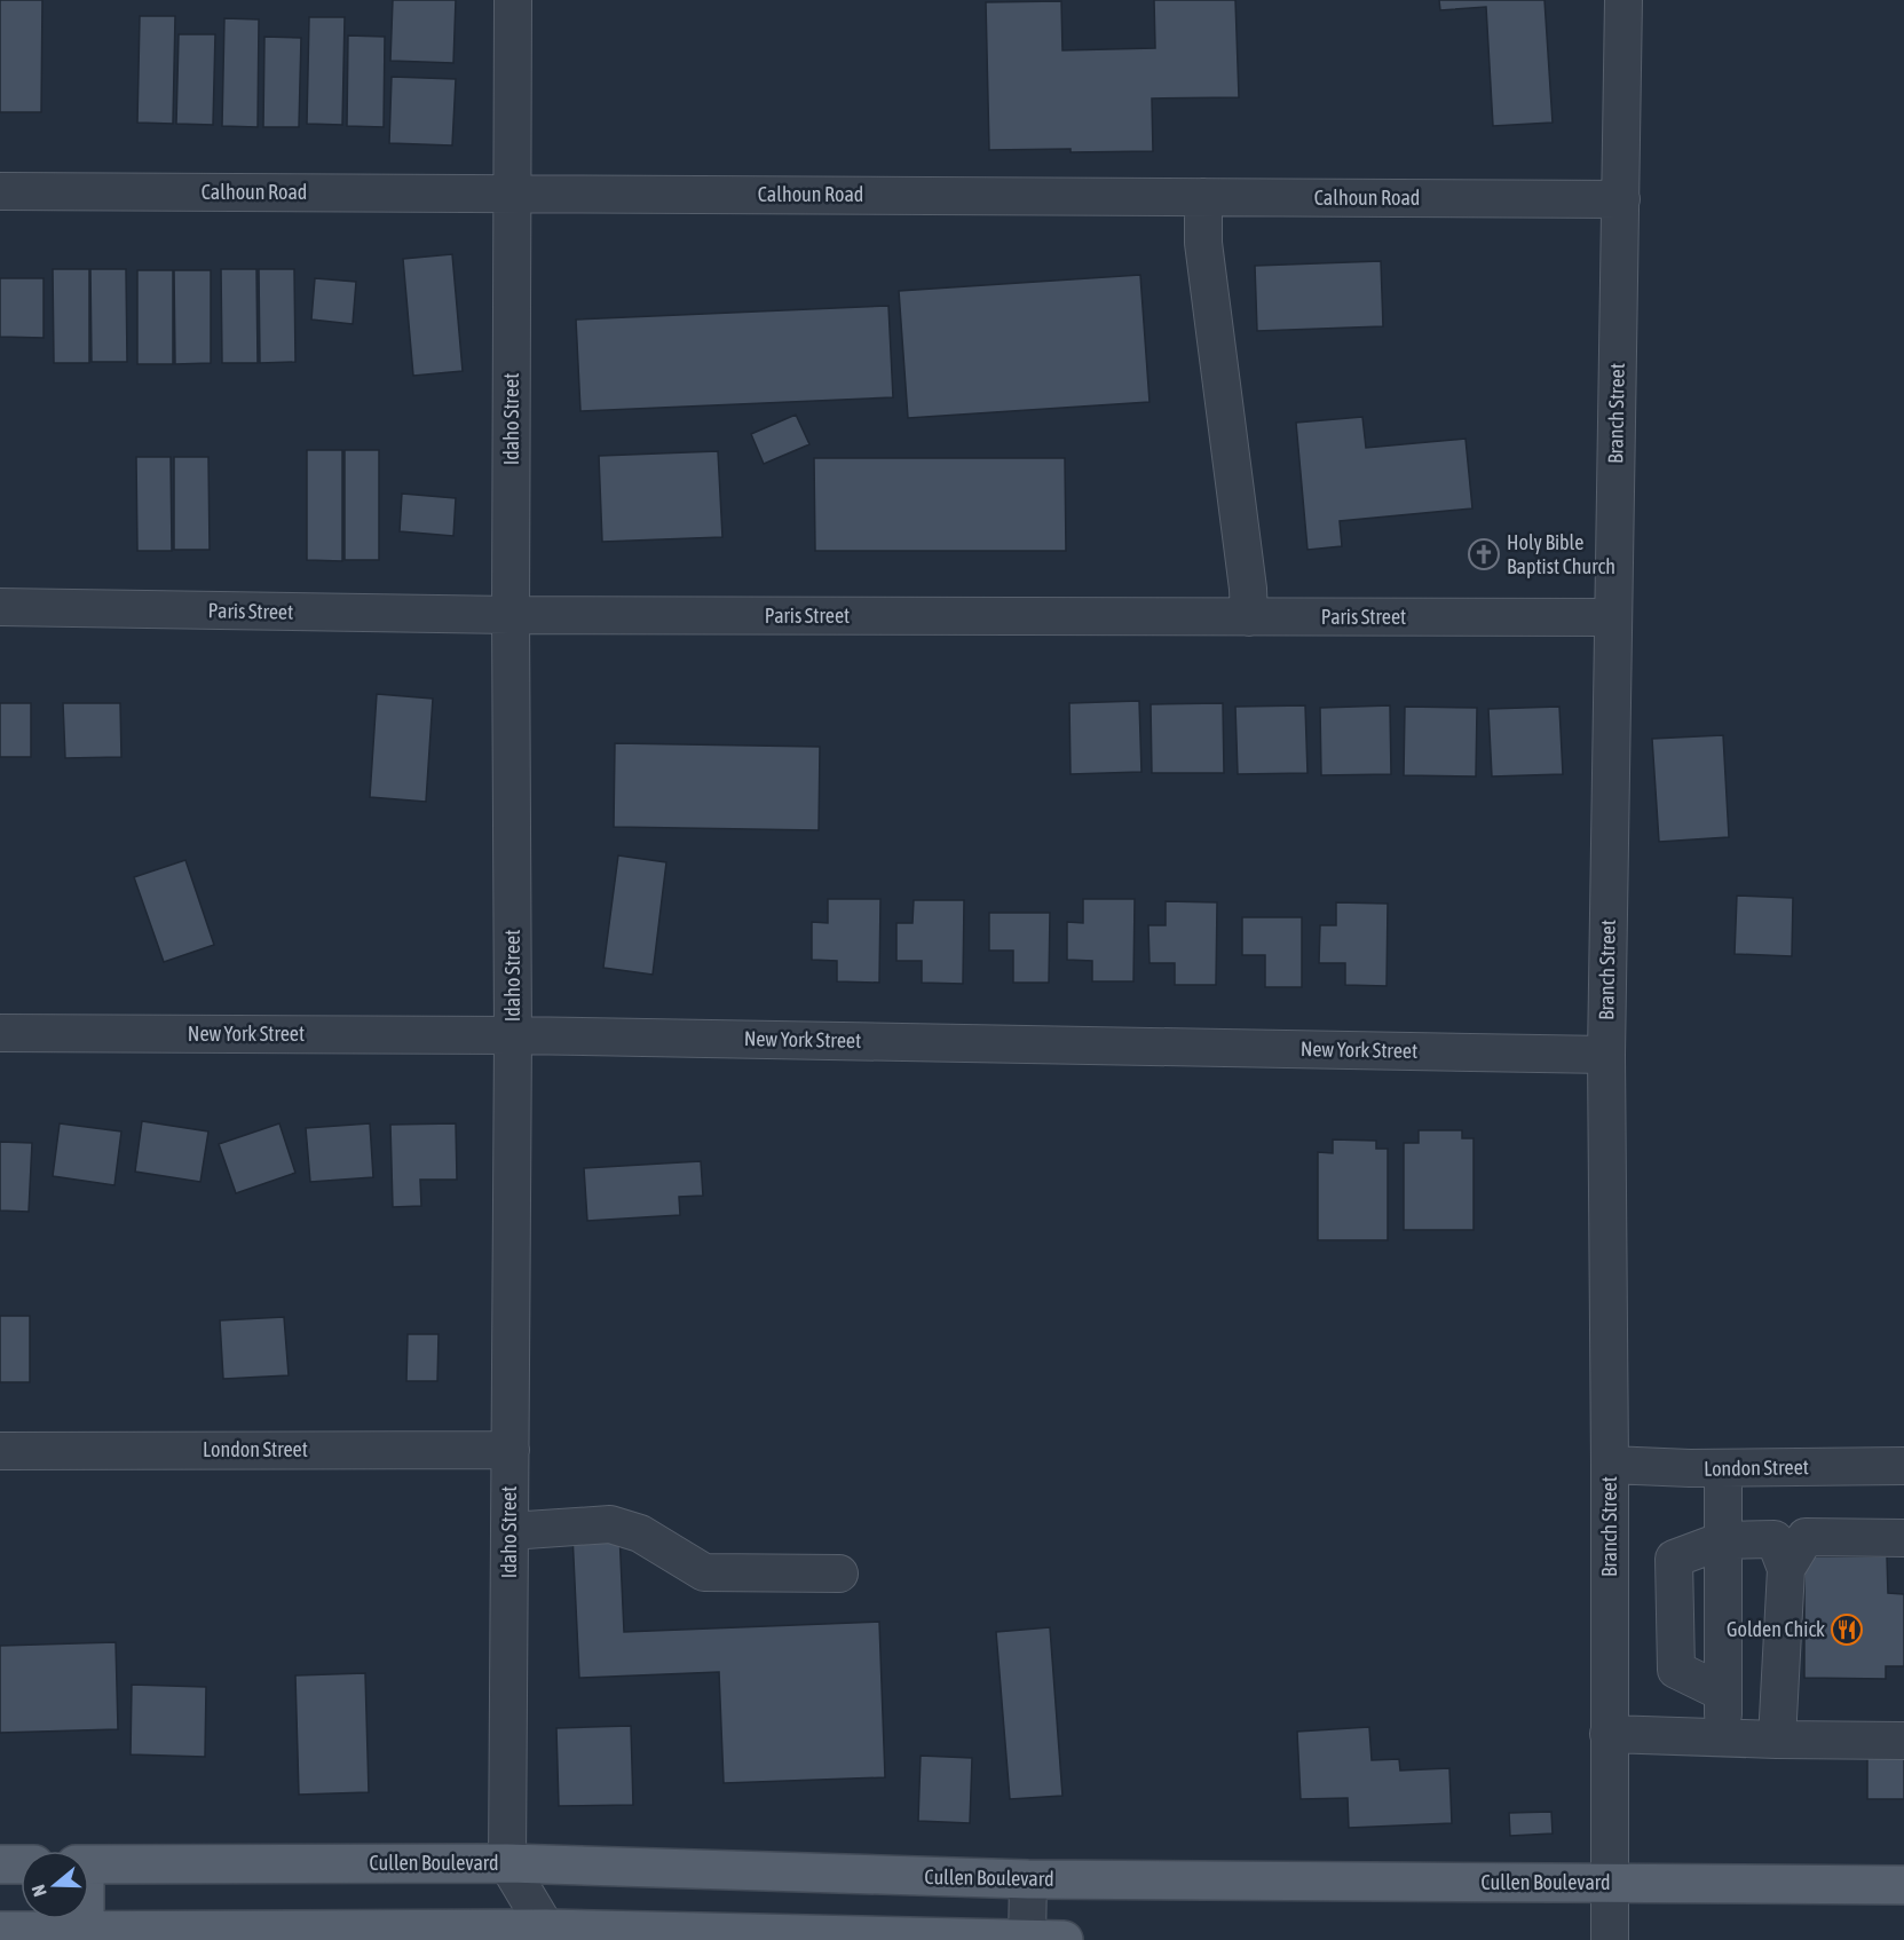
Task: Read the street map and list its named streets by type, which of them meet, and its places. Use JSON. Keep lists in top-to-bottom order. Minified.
{"streets":{"main road":["Cullen Boulevard"],"street":["Calhoun Road","Branch Street","Idaho Street","Paris Street","New York Street","London Street"]},"crossings":[["Calhoun Road","Branch Street"],["Calhoun Road","Idaho Street"],["Branch Street","Paris Street"],["Branch Street","New York Street"],["Branch Street","London Street"],["Branch Street","Cullen Boulevard"],["Idaho Street","Paris Street"],["Idaho Street","New York Street"],["Idaho Street","London Street"],["Idaho Street","Cullen Boulevard"]],"places":{"church":["Holy Bible Baptist Church"],"restaurant":["Golden Chick"]},"north":"left"}
